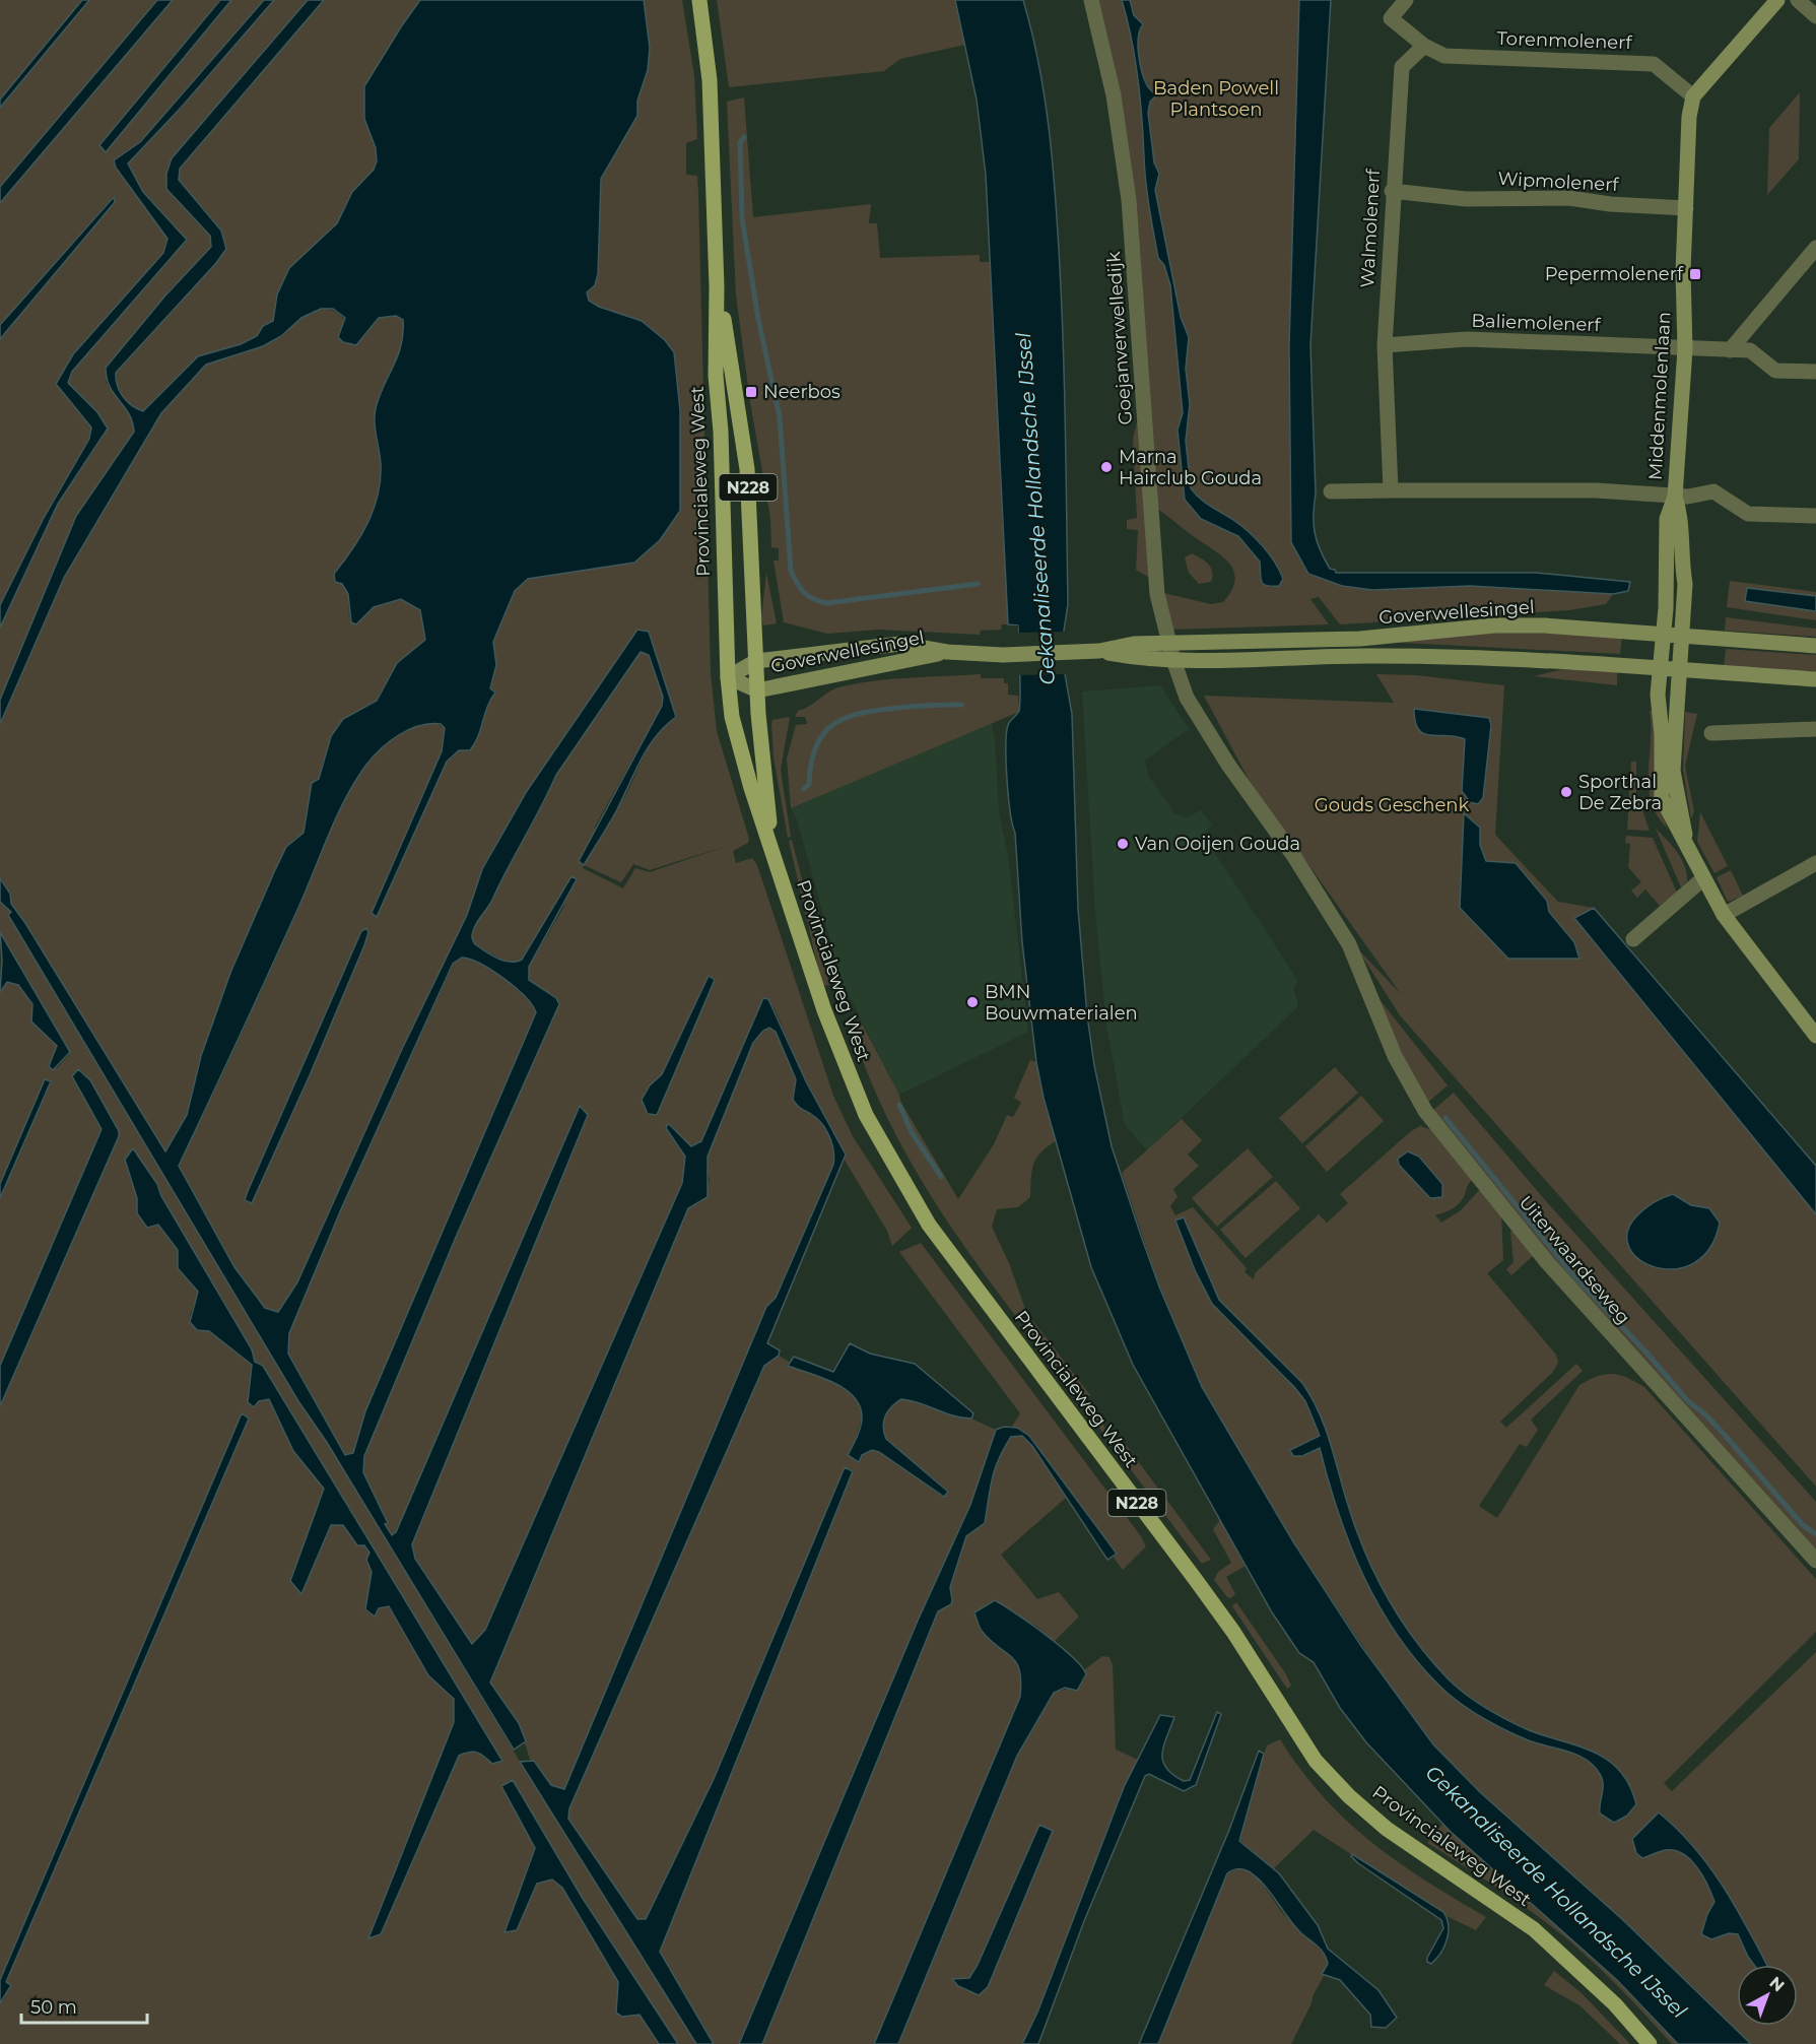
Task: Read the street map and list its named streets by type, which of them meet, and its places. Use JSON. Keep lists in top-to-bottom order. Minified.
{"streets":{"main road":["Middenmolenlaan","Provincialeweg West","N228","Goverwellesingel"],"street":["Torenmolenerf","Wipmolenerf","Walmolenerf","Baliemolenerf","Goejanverwelledijk","Uiterwaardseweg"]},"crossings":[["Torenmolenerf","Walmolenerf"],["Torenmolenerf","Middenmolenlaan"],["Wipmolenerf","Walmolenerf"],["Wipmolenerf","Middenmolenlaan"],["Walmolenerf","Baliemolenerf"],["Baliemolenerf","Middenmolenlaan"],["Goejanverwelledijk","Goverwellesingel"],["Goejanverwelledijk","Uiterwaardseweg"],["Middenmolenlaan","Goverwellesingel"],["Provincialeweg West","Goverwellesingel"]],"water":["Gekanaliseerde Hollandsche IJssel"],"parks":["Baden Powell Plantsoen","Gouds Geschenk"],"places":{"transit":["Pepermolenerf","Neerbos"],"other":["Marna Hairclub Gouda","Sporthal De Zebra","Van Ooijen Gouda","BMN Bouwmaterialen"]},"scale_bar":"50 m","north":"top right"}
